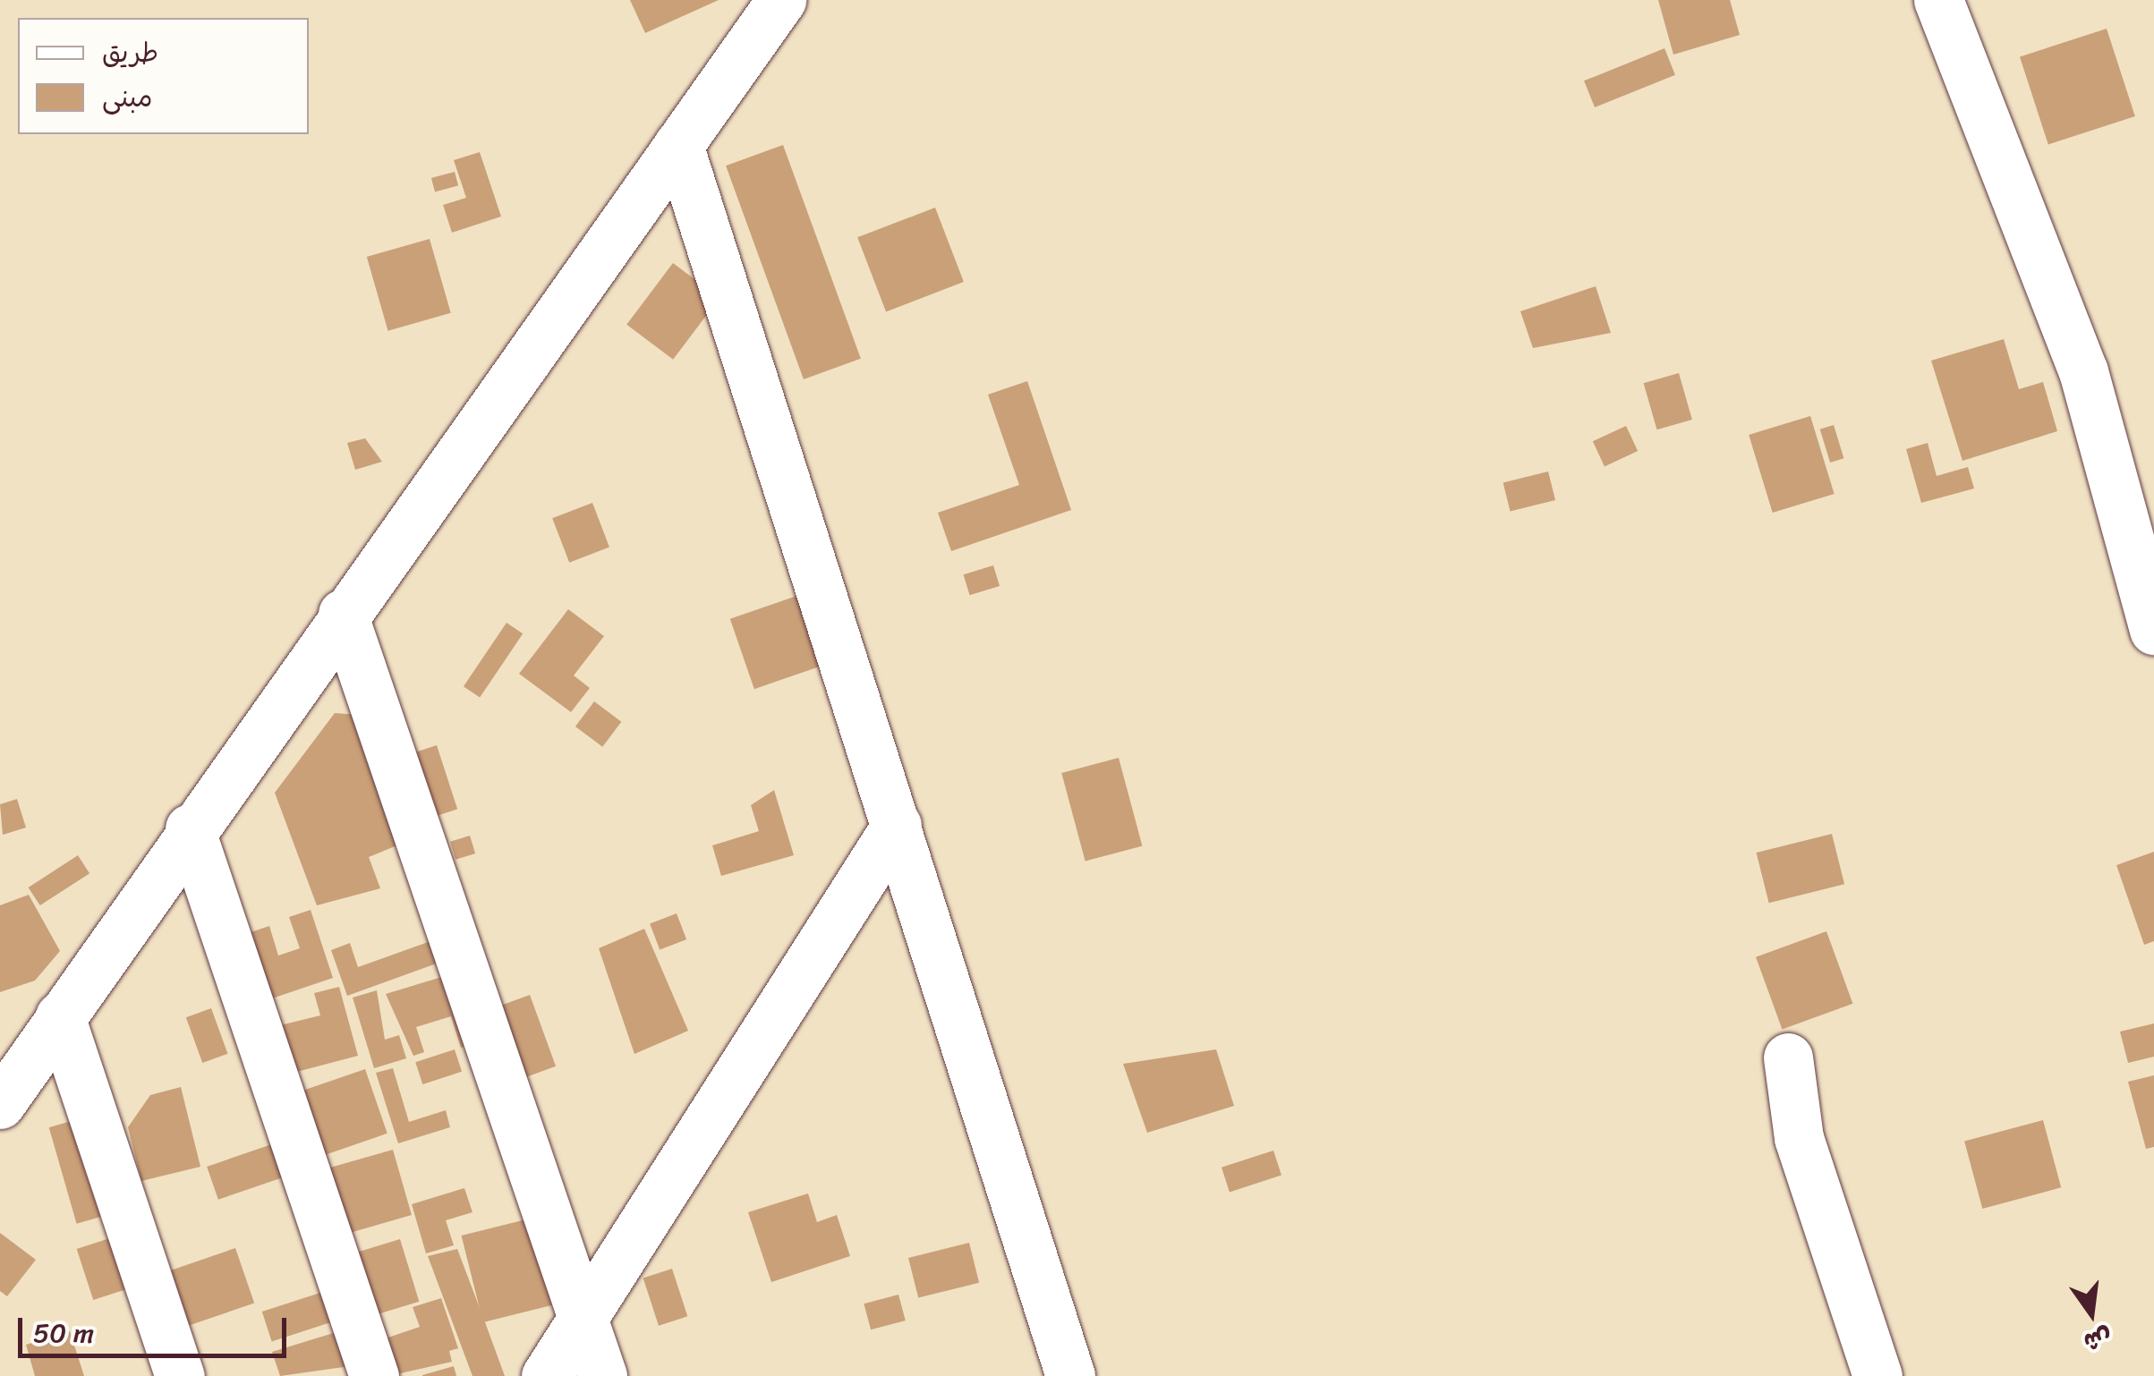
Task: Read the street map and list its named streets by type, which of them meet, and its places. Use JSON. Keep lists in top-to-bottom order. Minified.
{"legend":["طريق","مبنى"],"scale_bar":"50 m","north":"bottom"}
